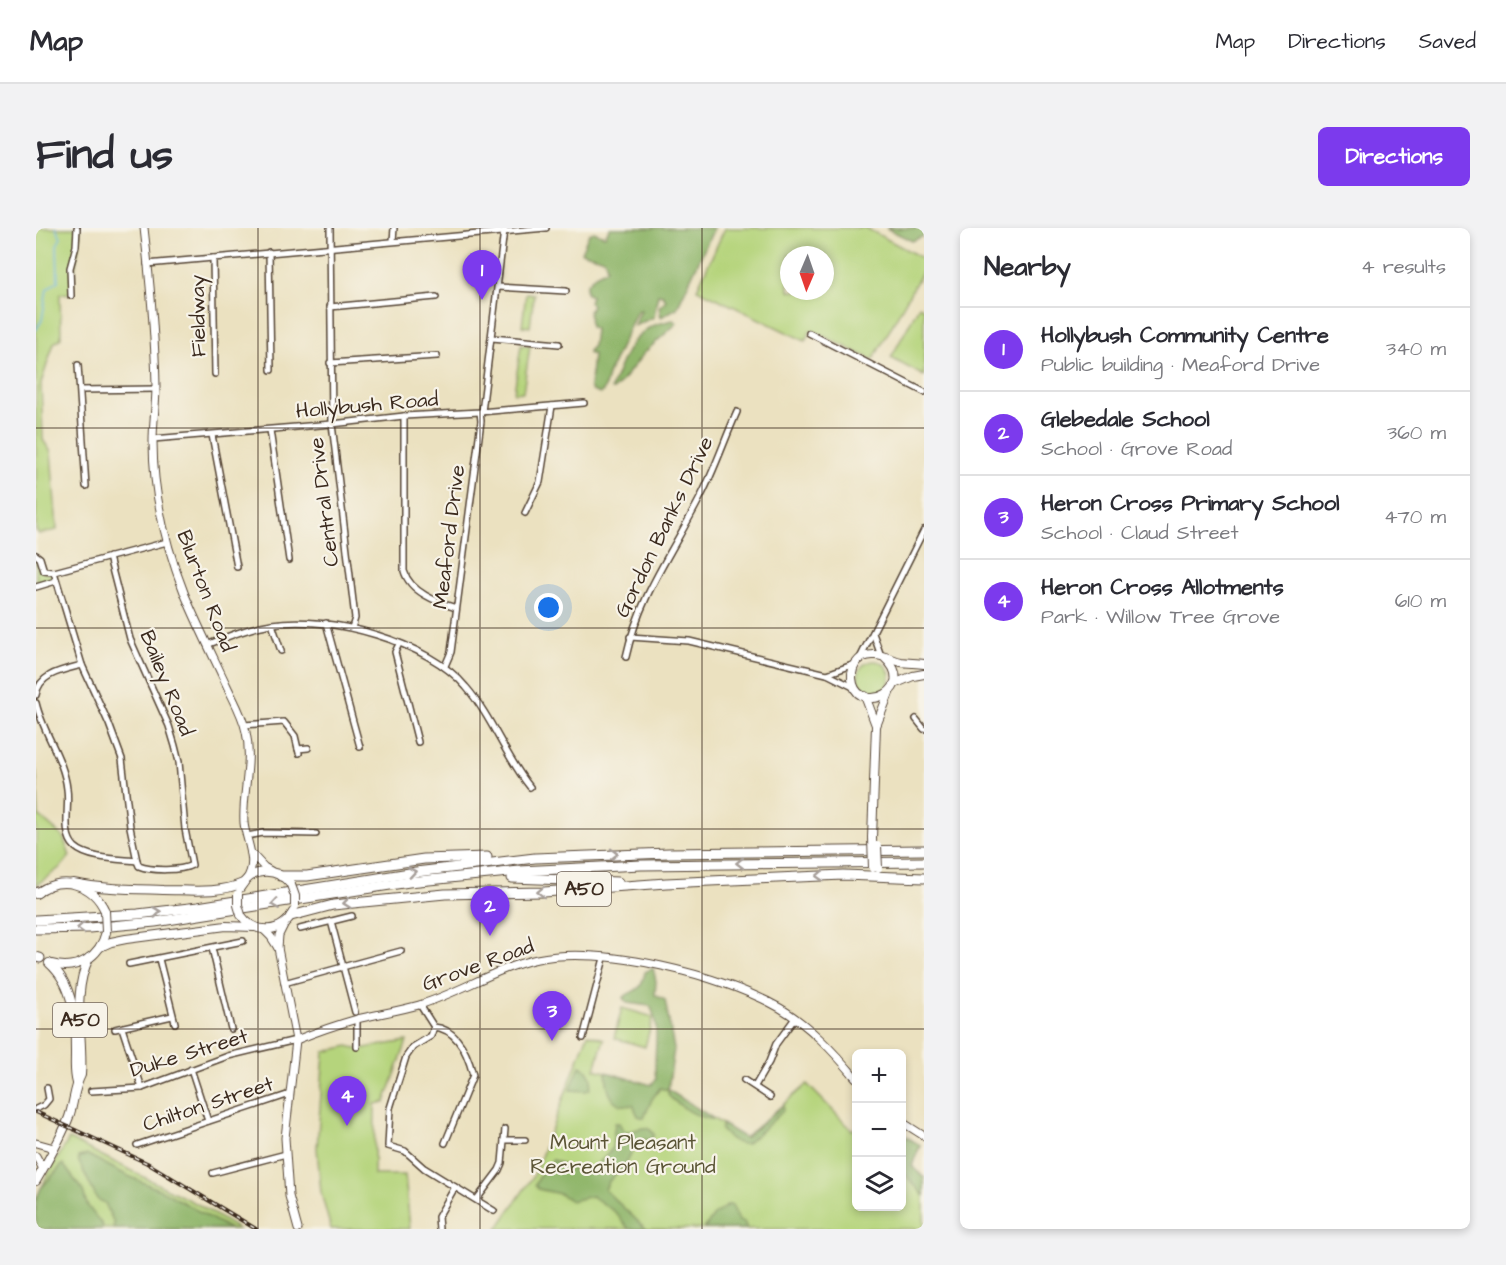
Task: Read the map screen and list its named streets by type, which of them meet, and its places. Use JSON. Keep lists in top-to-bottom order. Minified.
{"streets":{"highway":["A50"],"street":["Fieldway","Hollybush Road","Central Drive","Gordon Banks Drive","Meaford Drive","Blurton Road","Bailey Road","Grove Road","Duke Street","Chilton Street"]},"crossings":[["Hollybush Road","Central Drive"],["Hollybush Road","Meaford Drive"],["Hollybush Road","Blurton Road"],["Blurton Road","A50"],["Grove Road","Duke Street"]],"parks":["Mount Pleasant Recreation Ground"],"north":"bottom","page":{"header":"Map","nav":["Map","Directions","Saved"],"title":"Find us","buttons":"Directions","heading":["Nearby","4 results"],"pins":["1","2","3","4"],"list":[{"mark":"1","name":"Hollybush Community Centre","note":"Public building · Meaford Drive","value":"340 m"},{"mark":"2","name":"Glebedale School","note":"School · Grove Road","value":"360 m"},{"mark":"3","name":"Heron Cross Primary School","note":"School · Claud Street","value":"470 m"},{"mark":"4","name":"Heron Cross Allotments","note":"Park · Willow Tree Grove","value":"610 m"}],"map_buttons":["+","−"]}}
